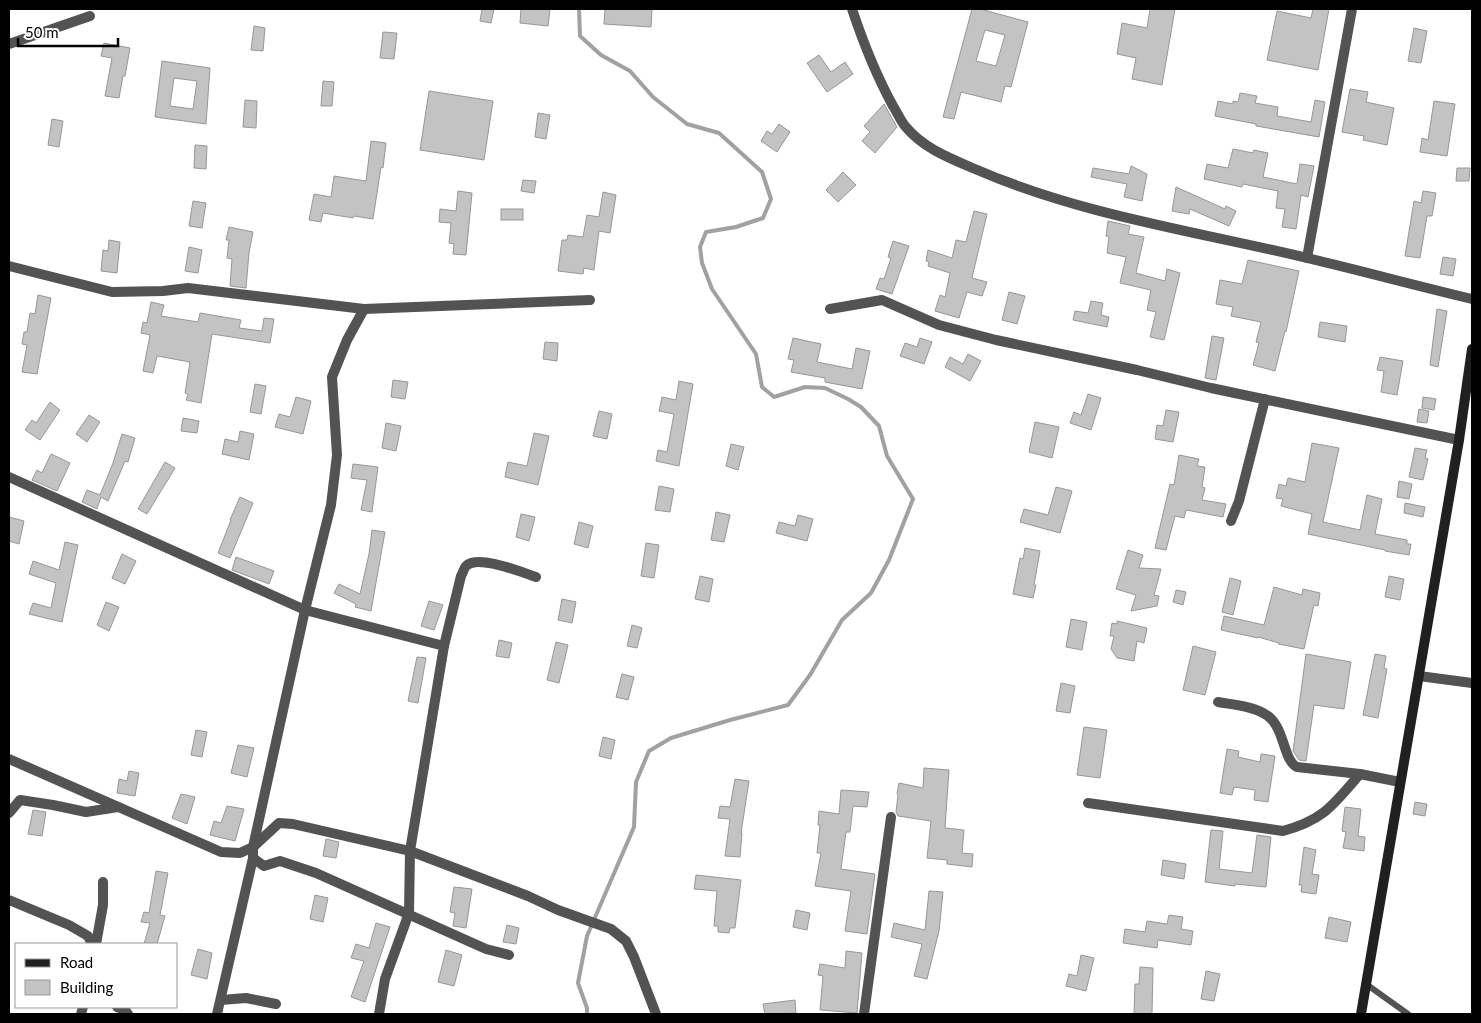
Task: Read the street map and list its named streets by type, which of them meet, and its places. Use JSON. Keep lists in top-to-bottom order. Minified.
{"legend":["Road","Building"],"scale_bar":"50 m"}
